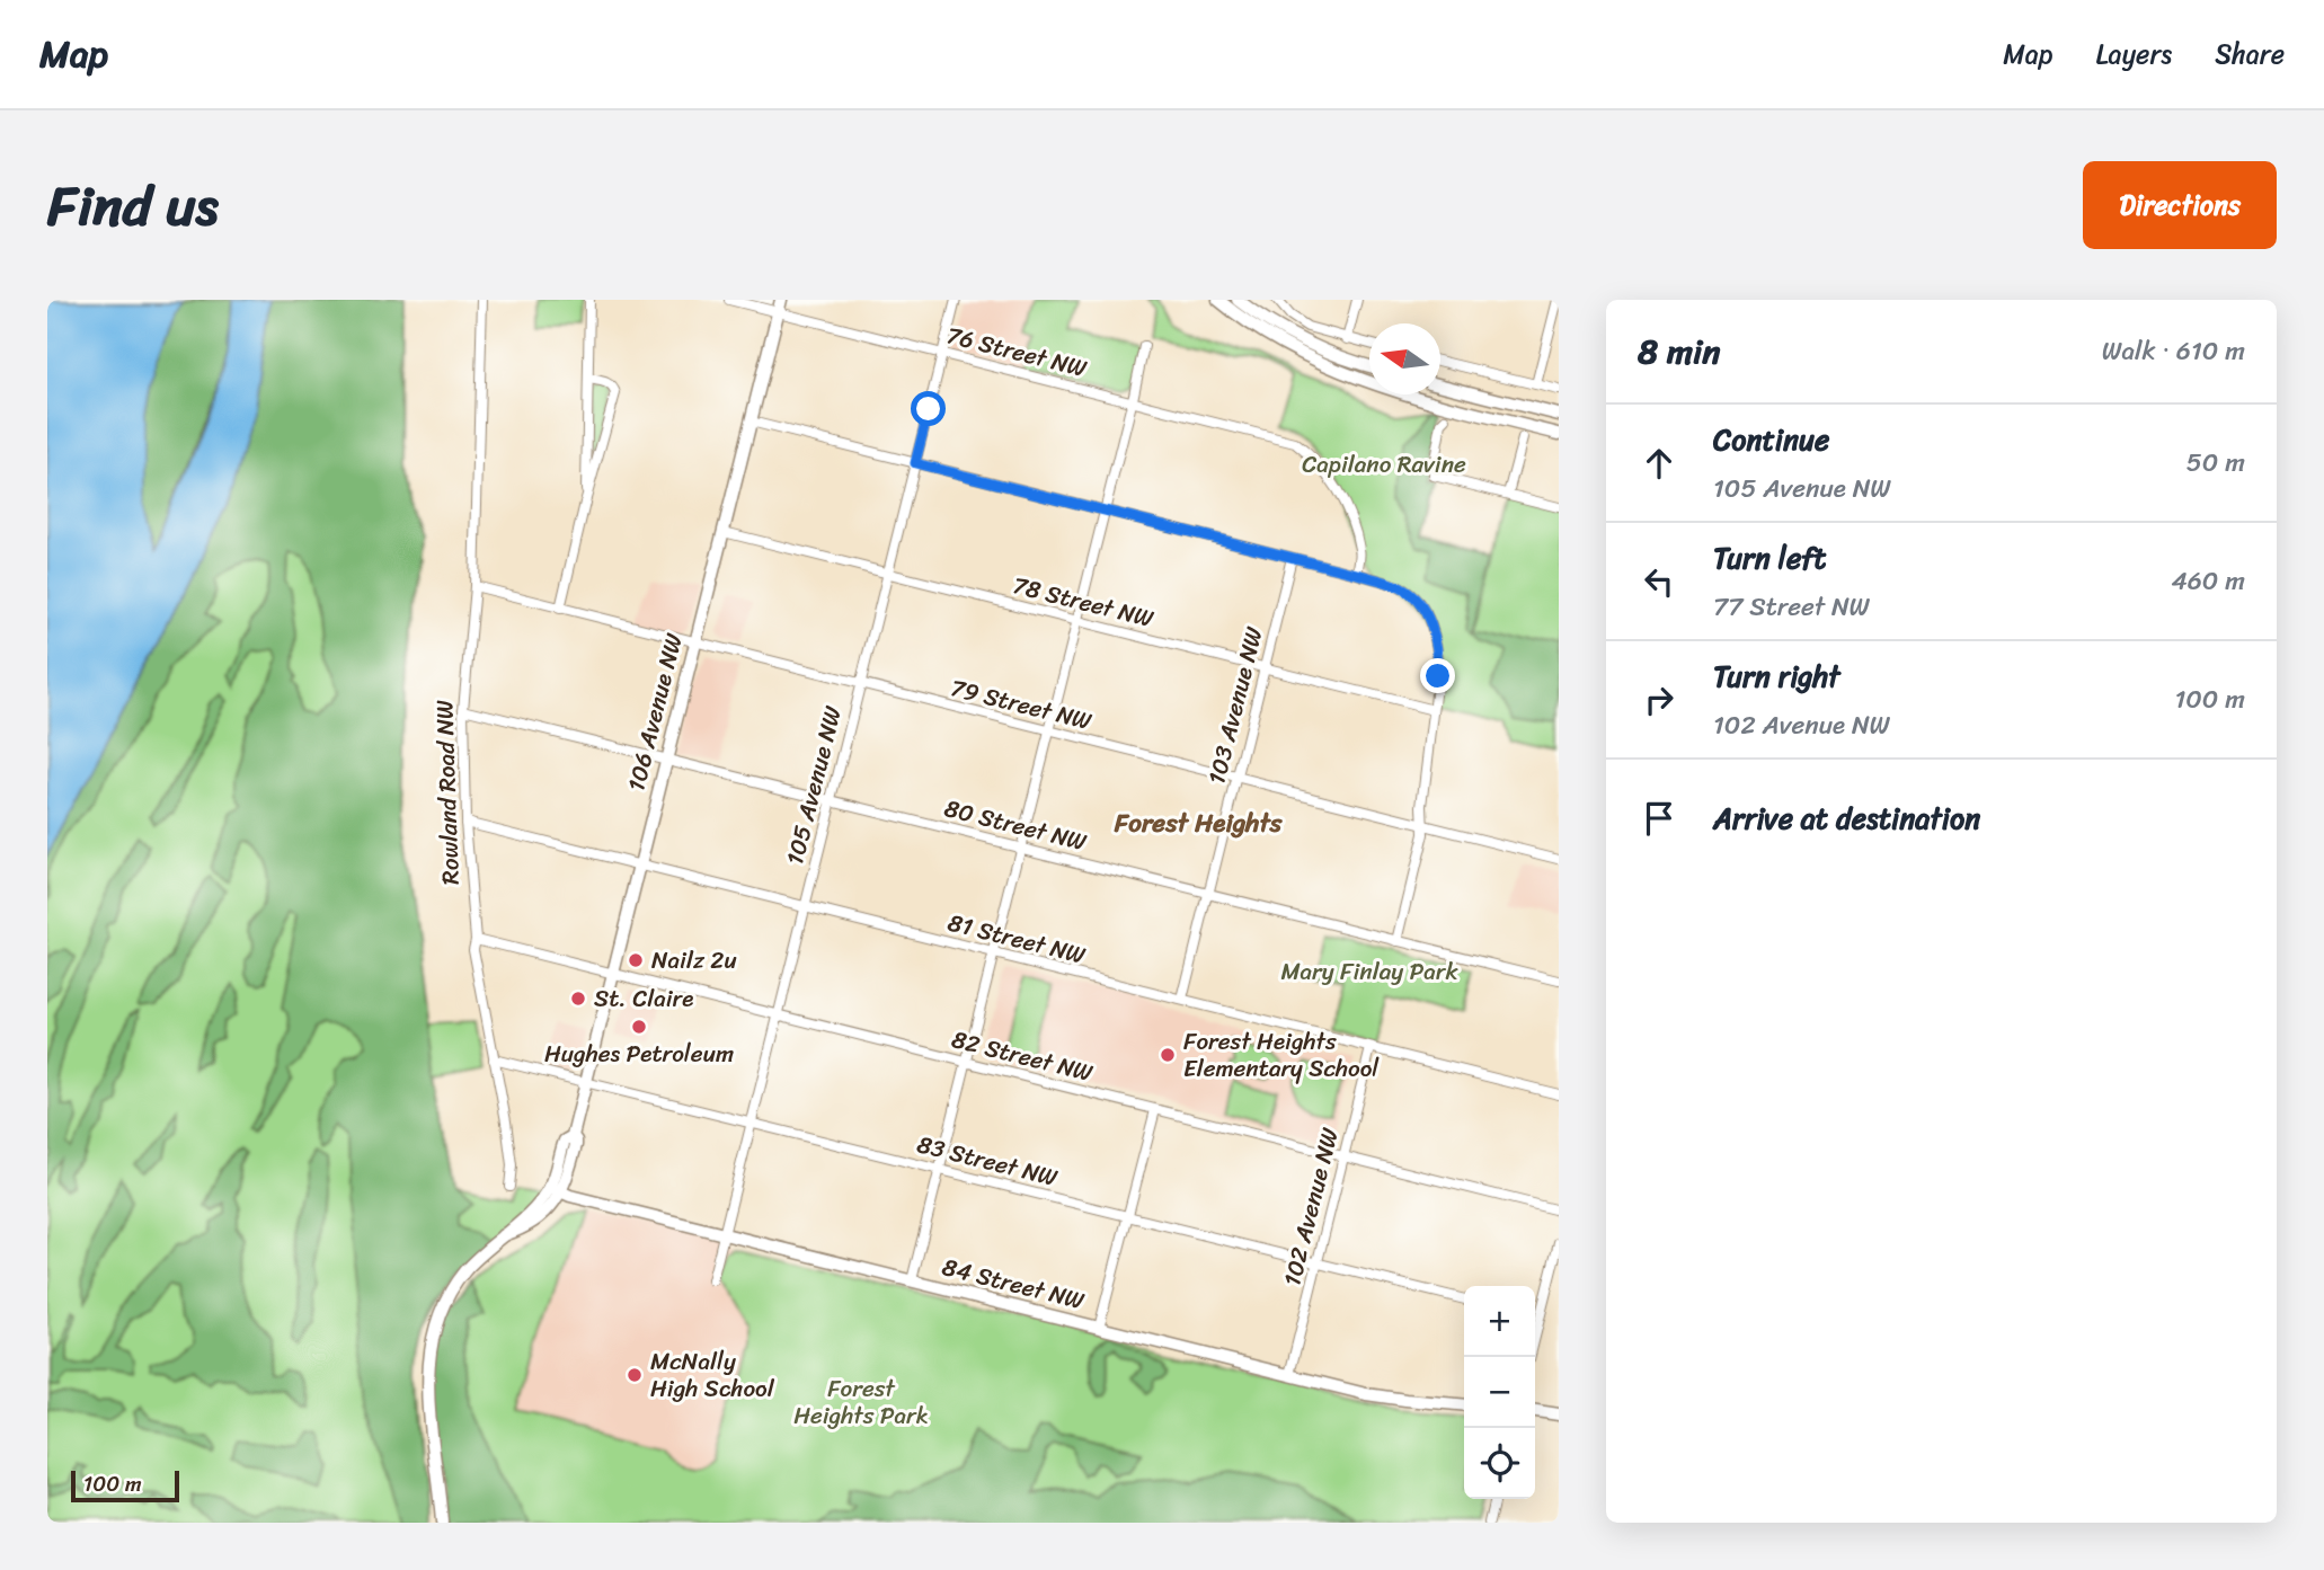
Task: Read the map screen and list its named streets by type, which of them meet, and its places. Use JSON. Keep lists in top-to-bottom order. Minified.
{"streets":{"main road":["106 Avenue NW","84 Street NW"],"street":["76 Street NW","78 Street NW","79 Street NW","103 Avenue NW","105 Avenue NW","Rowland Road NW","80 Street NW","81 Street NW","82 Street NW","83 Street NW","102 Avenue NW"]},"crossings":[["76 Street NW","106 Avenue NW"],["76 Street NW","105 Avenue NW"],["78 Street NW","103 Avenue NW"],["78 Street NW","106 Avenue NW"],["78 Street NW","105 Avenue NW"],["79 Street NW","103 Avenue NW"],["79 Street NW","106 Avenue NW"],["79 Street NW","105 Avenue NW"],["79 Street NW","Rowland Road NW"],["103 Avenue NW","80 Street NW"],["103 Avenue NW","81 Street NW"],["106 Avenue NW","80 Street NW"],["106 Avenue NW","81 Street NW"],["106 Avenue NW","82 Street NW"],["106 Avenue NW","83 Street NW"],["106 Avenue NW","84 Street NW"],["105 Avenue NW","80 Street NW"],["105 Avenue NW","81 Street NW"],["105 Avenue NW","82 Street NW"],["105 Avenue NW","83 Street NW"],["105 Avenue NW","84 Street NW"],["Rowland Road NW","80 Street NW"],["Rowland Road NW","81 Street NW"],["Rowland Road NW","82 Street NW"],["Rowland Road NW","83 Street NW"],["81 Street NW","102 Avenue NW"],["82 Street NW","102 Avenue NW"],["83 Street NW","102 Avenue NW"],["102 Avenue NW","84 Street NW"]],"districts":["Forest Heights"],"parks":["Capilano Ravine","Mary Finlay Park","Forest Heights Park"],"places":["Nailz 2u","St. Claire","Hughes Petroleum","Forest Heights Elementary School","McNally High School"],"scale_bar":"100 m","north":"left","page":{"header":"Map","nav":["Map","Layers","Share"],"title":"Find us","buttons":"Directions","heading":["8 min","Walk · 610 m"],"list":[["Continue","105 Avenue NW","50 m"],["Turn left","77 Street NW","460 m"],["Turn right","102 Avenue NW","100 m"],"Arrive at destination"],"map_buttons":["+","−"],"scale":"100 m"}}
